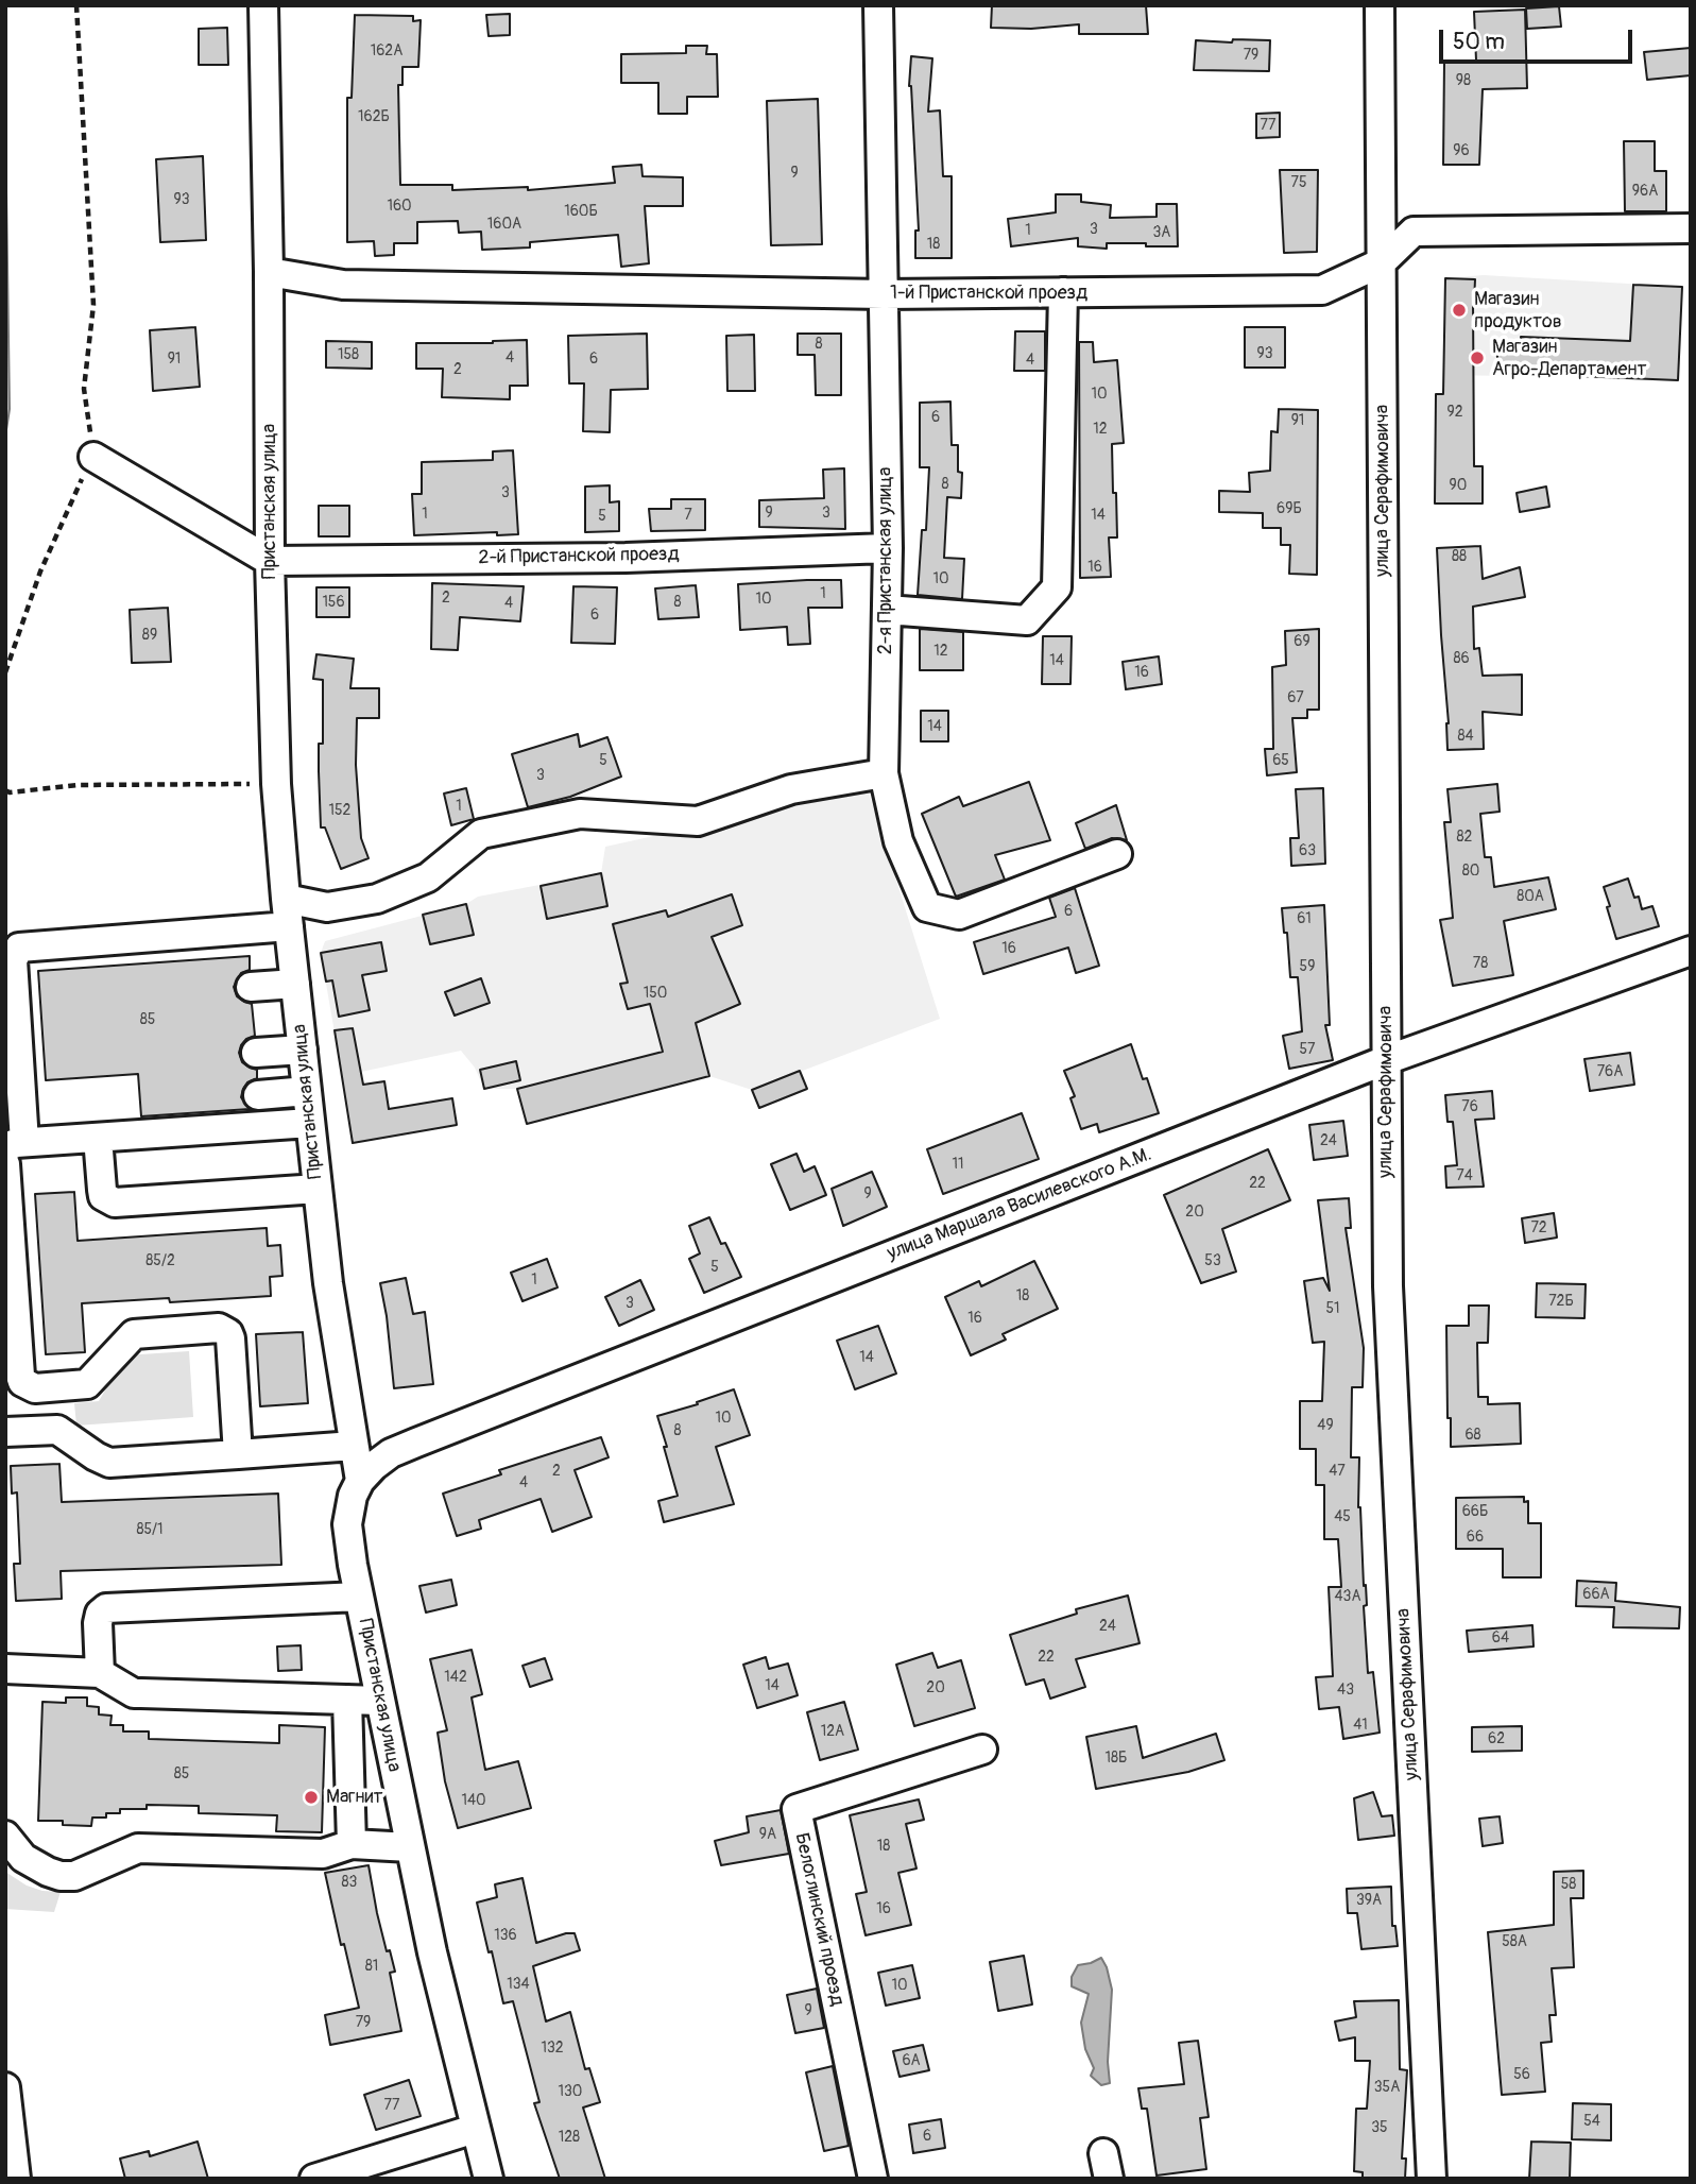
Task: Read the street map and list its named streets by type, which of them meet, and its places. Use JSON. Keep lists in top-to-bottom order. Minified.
{"streets":{"street":["1-й Пристанской проезд","улица Серафимовича","Пристанская улица","2-й Пристанской проезд","2-я Пристанская улица","улица Маршала Василевского А.М.","Белоглинский проезд"]},"crossings":[["1-й Пристанской проезд","улица Серафимовича"],["1-й Пристанской проезд","Пристанская улица"],["1-й Пристанской проезд","2-я Пристанская улица"],["улица Серафимовича","улица Маршала Василевского А.М."],["Пристанская улица","2-й Пристанской проезд"],["Пристанская улица","улица Маршала Василевского А.М."],["2-й Пристанской проезд","2-я Пристанская улица"]],"places":["Магазин продуктов","Магазин Агро-Департамент","Магнит"],"house_numbers":["162А","79","98","162Б","77","96","9","75","96А","93","160","160Б","160А","3","1","3А","18","8","93","158","4","91","6","4","2","10","92","6","91","12","8","90","3","69Б","9","3","1","7","14","5","88","16","10","1","2","10","156","8","4","6","89","69","12","86","14","16","67","14","84","5","65","3","1","152","82","63","80","80А","6","61","16","78","59","150","85","57","76А","76","24","11","74","22","9","20","72","85/2","53","5","1","18","72Б","3","51","16","14","10","49","8","68","2","47","4","66Б","45","85/1","66","66А","43А","24","64","22","142","14","20","43","41","12А","62","18Б","85","140","9А","18","83","58","39А","16","136","58А","81","134","10","9","79","132","6А","56","35А","130","77","54","35","6","128"],"scale_bar":"50 m"}
